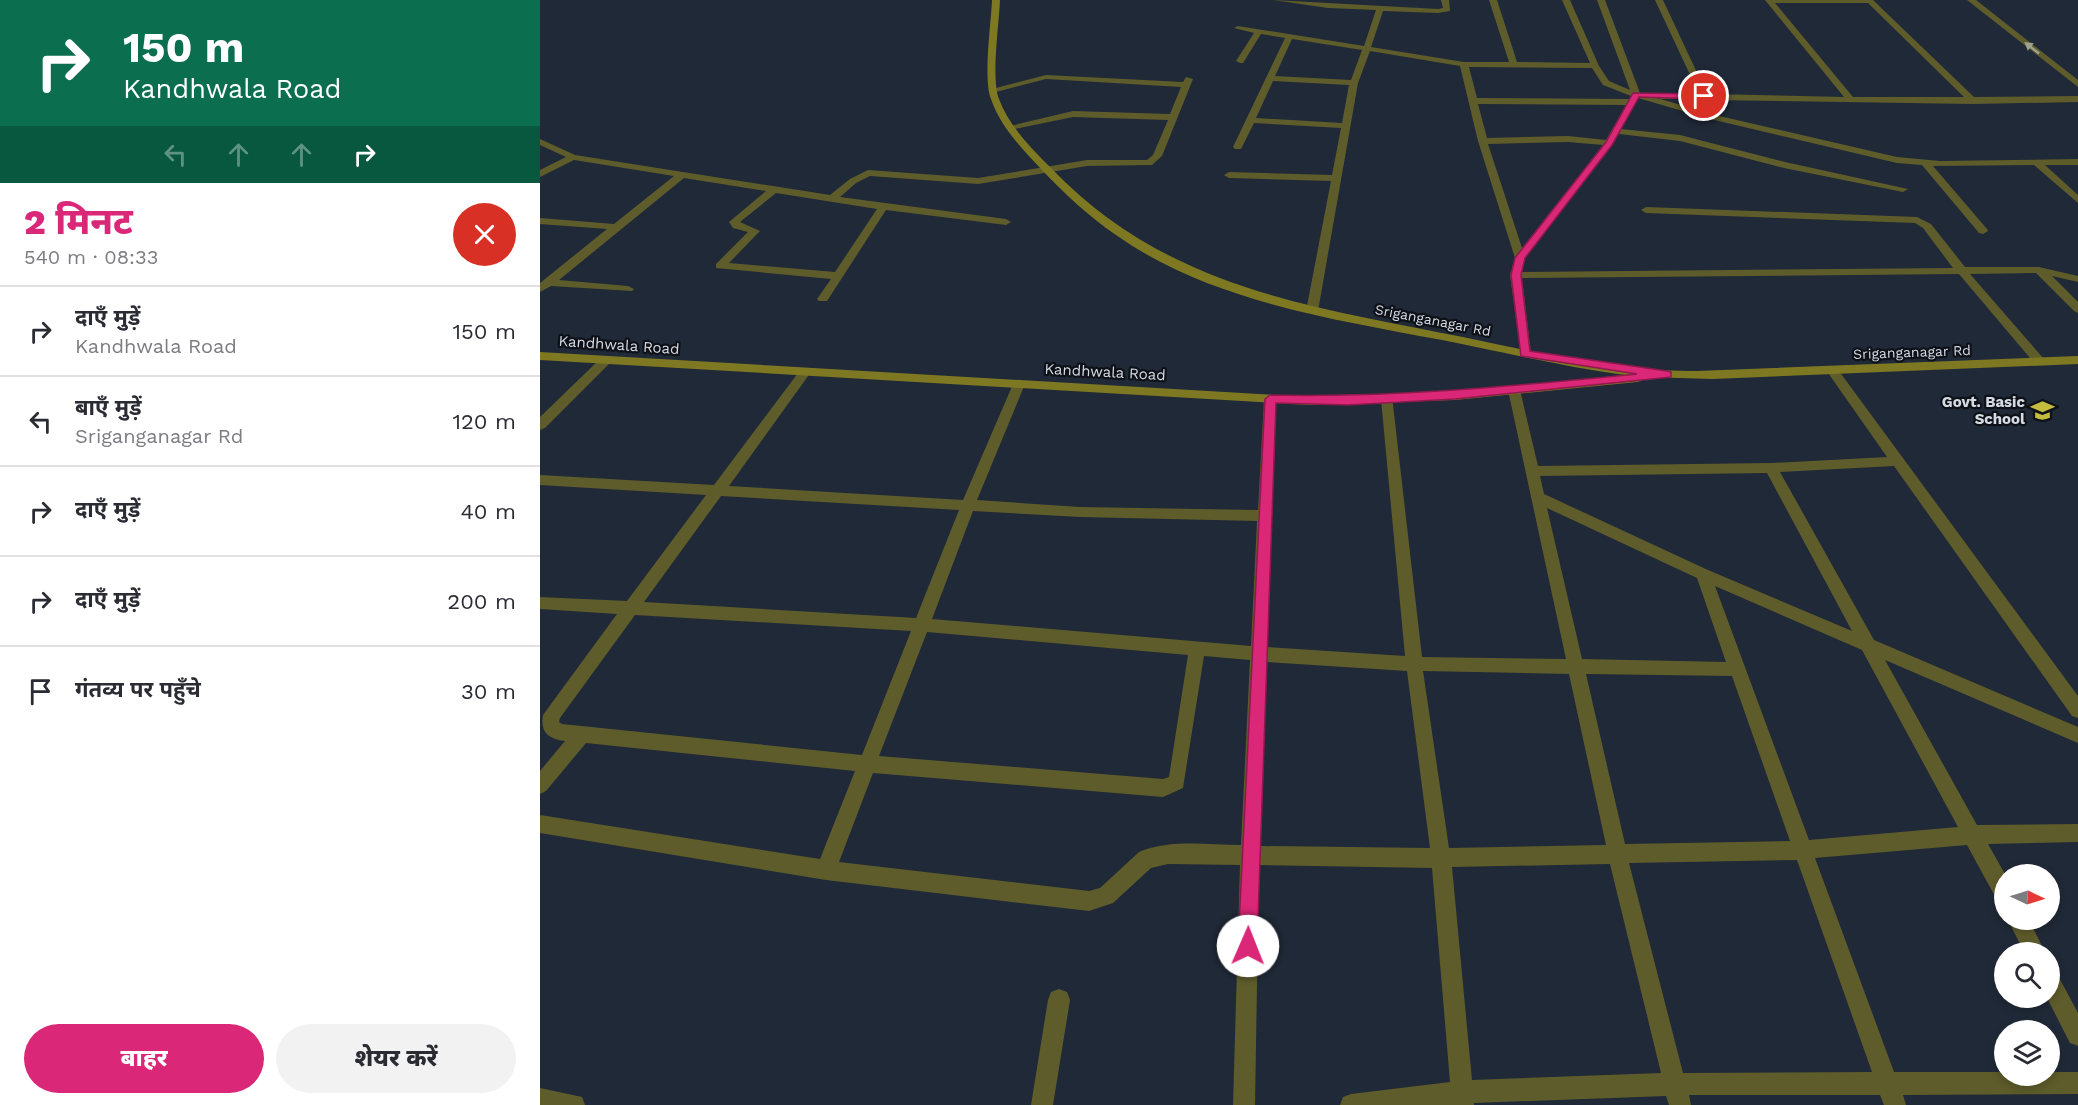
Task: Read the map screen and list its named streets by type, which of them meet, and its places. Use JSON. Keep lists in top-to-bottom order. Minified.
{"streets":{"main road":["Sriganganagar Rd","Kandhwala Road"]},"crossings":[["Sriganganagar Rd","Kandhwala Road"]],"places":{"school or university":["Govt. Basic School"]},"north":"right","page":{"turn":["150 m","Kandhwala Road"],"heading":["2 मिनट","540 m · 08:33"],"list":[{"name":"दाएँ मुड़ें","note":"Kandhwala Road","value":"150 m"},{"name":"बाएँ मुड़ें","note":"Sriganganagar Rd","value":"120 m"},{"name":"दाएँ मुड़ें","value":"40 m"},{"name":"दाएँ मुड़ें","value":"200 m"},{"name":"गंतव्य पर पहुँचे","value":"30 m"}],"buttons":["बाहर","शेयर करें"]}}
